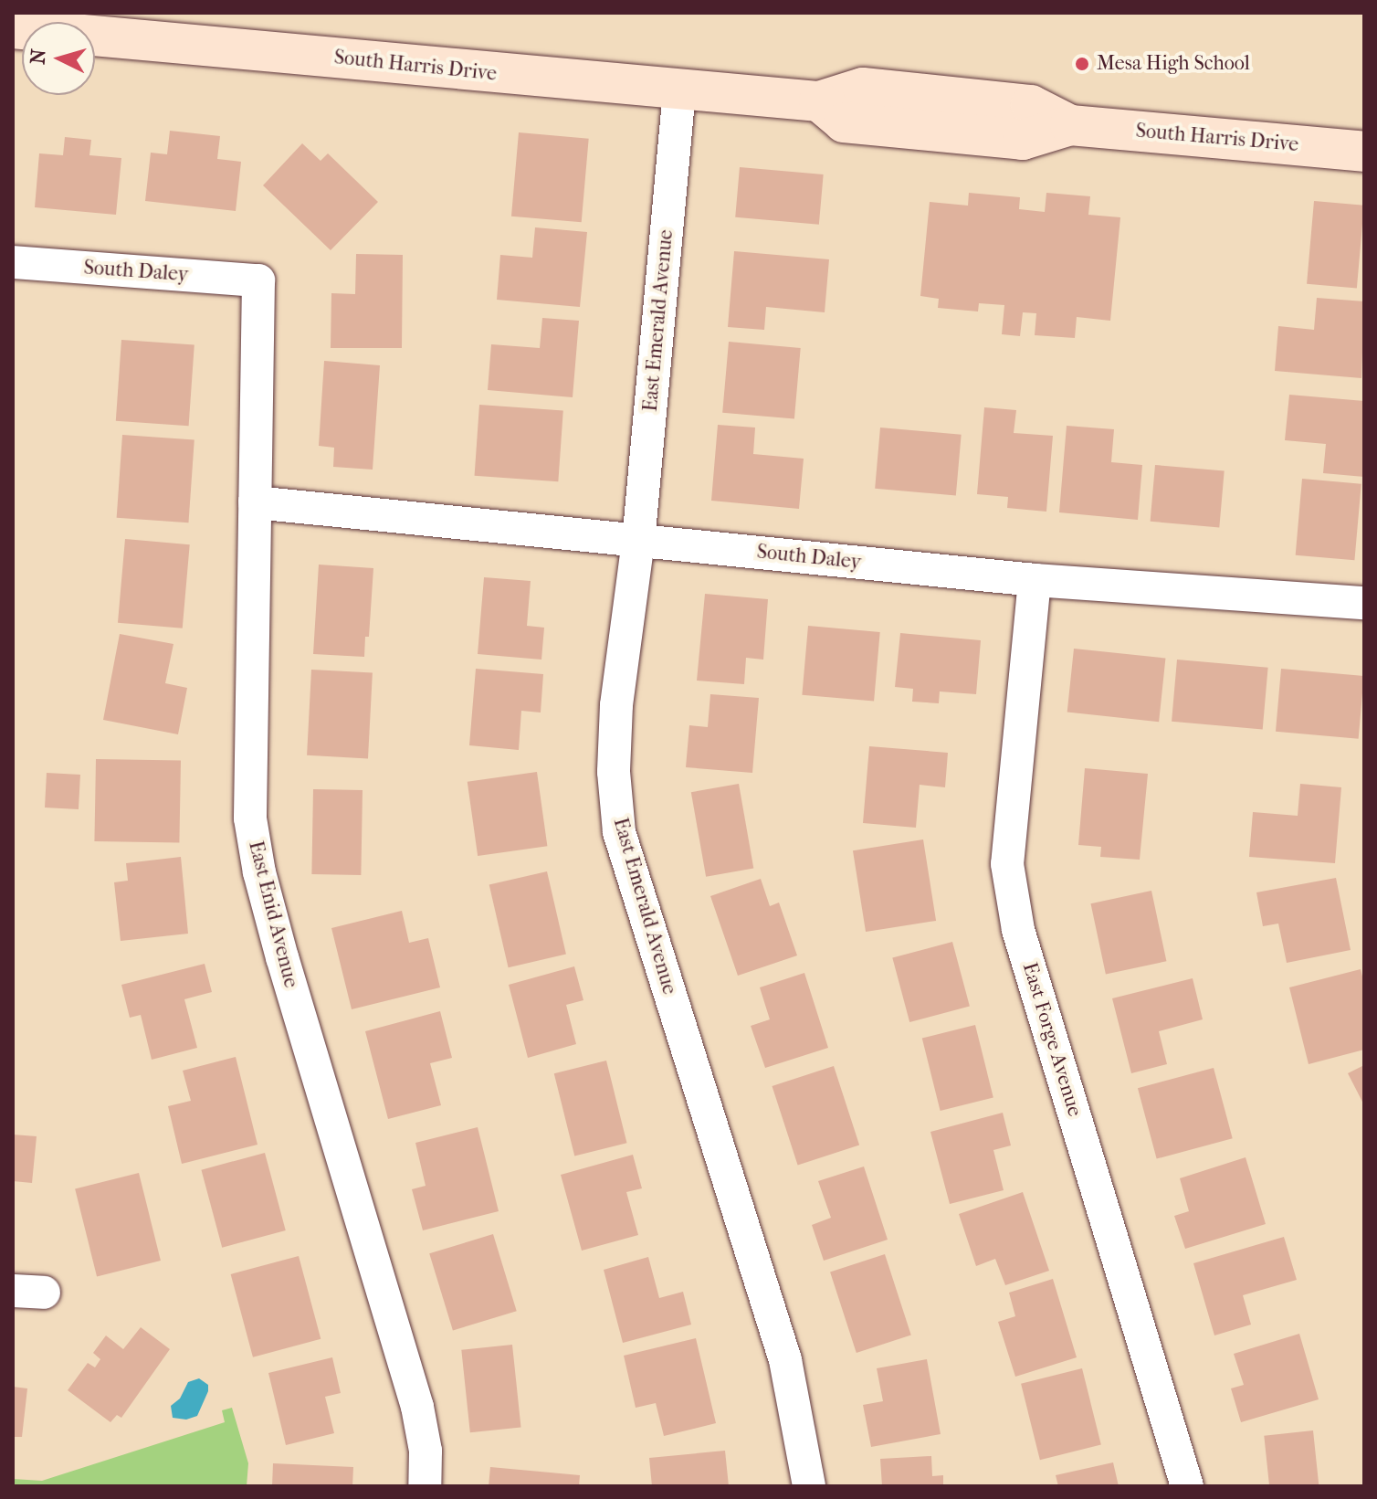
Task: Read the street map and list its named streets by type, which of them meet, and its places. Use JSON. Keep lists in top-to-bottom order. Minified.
{"streets":{"street":["South Harris Drive","South Daley","East Emerald Avenue","East Enid Avenue","East Forge Avenue"]},"crossings":[["South Harris Drive","East Emerald Avenue"],["South Daley","East Emerald Avenue"],["South Daley","East Enid Avenue"],["South Daley","East Forge Avenue"]],"places":["Mesa High School"],"north":"left"}
